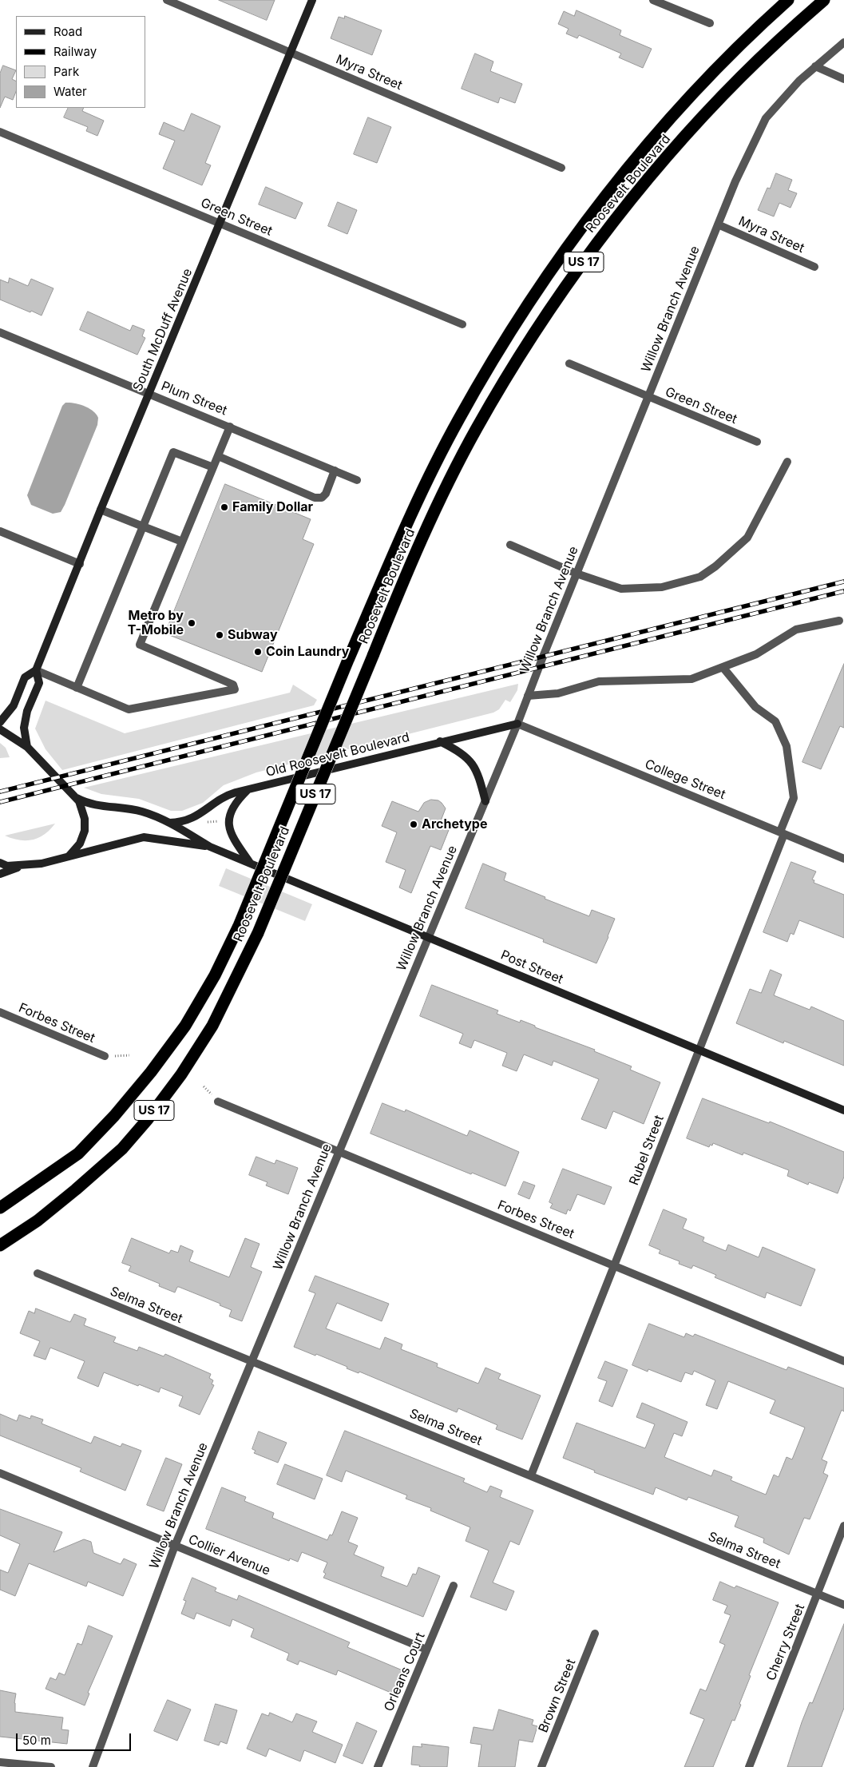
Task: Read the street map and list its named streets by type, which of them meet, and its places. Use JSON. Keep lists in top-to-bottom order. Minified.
{"streets":{"highway":["Roosevelt Boulevard","US 17"],"street":["Myra Street","Green Street","Willow Branch Avenue","South McDuff Avenue","Plum Street","Old Roosevelt Boulevard","College Street","Post Street","Forbes Street","Rubel Street","Selma Street","Collier Avenue","Cherry Street","Orleans Court","Brown Street"]},"crossings":[["Myra Street","Willow Branch Avenue"],["Myra Street","South McDuff Avenue"],["Green Street","Willow Branch Avenue"],["Green Street","South McDuff Avenue"],["Willow Branch Avenue","Old Roosevelt Boulevard"],["Willow Branch Avenue","College Street"],["Willow Branch Avenue","Post Street"],["Willow Branch Avenue","Forbes Street"],["Willow Branch Avenue","Selma Street"],["Willow Branch Avenue","Collier Avenue"],["South McDuff Avenue","Plum Street"],["Old Roosevelt Boulevard","College Street"],["Old Roosevelt Boulevard","Post Street"],["College Street","Rubel Street"],["Post Street","Rubel Street"],["Forbes Street","Rubel Street"],["Rubel Street","Selma Street"],["Selma Street","Cherry Street"],["Collier Avenue","Orleans Court"]],"places":["Family Dollar","Metro by T-Mobile","Subway","Coin Laundry","Archetype"],"legend":["Road","Railway","Park","Water"],"scale_bar":"50 m"}
